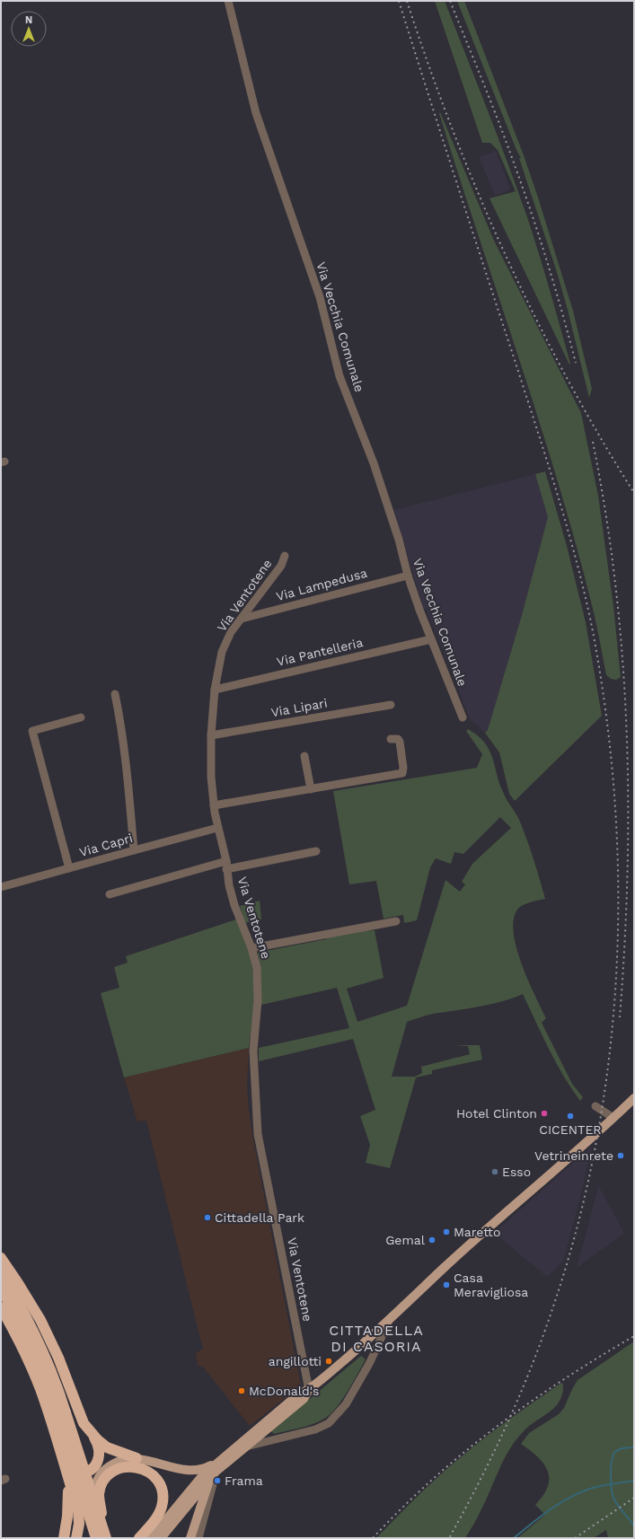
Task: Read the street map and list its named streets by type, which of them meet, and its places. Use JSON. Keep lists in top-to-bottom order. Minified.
{"streets":{"street":["Via Vecchia Comunale","Via Lampedusa","Via Ventotene","Via Pantelleria","Via Lipari","Via Capri"]},"crossings":[["Via Vecchia Comunale","Via Lampedusa"],["Via Vecchia Comunale","Via Pantelleria"],["Via Lampedusa","Via Ventotene"],["Via Ventotene","Via Pantelleria"],["Via Ventotene","Via Lipari"],["Via Ventotene","Via Capri"]],"districts":["CITTADELLA DI CASORIA"],"places":["Hotel Clinton","CICENTER","Vetrineinrete","Esso","Cittadella Park","Maretto","Gemal","Casa Meravigliosa","angillotti","McDonald's","Frama"],"north":"top"}
